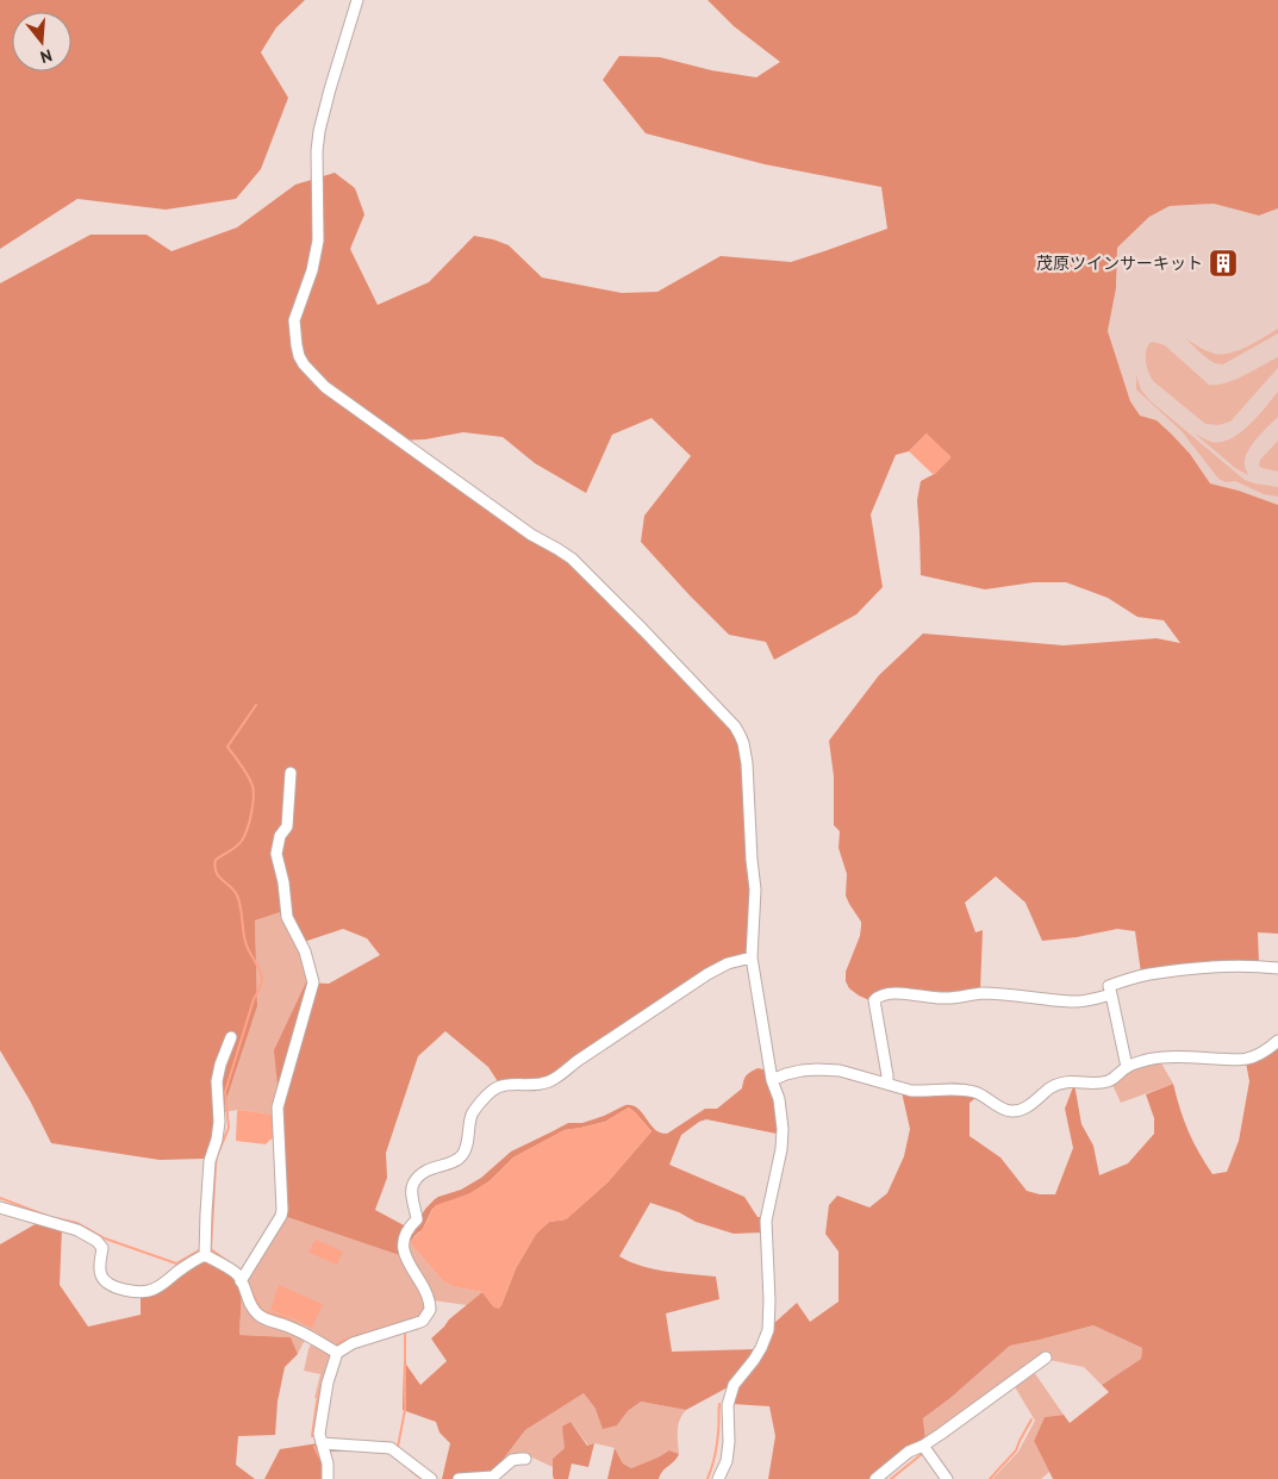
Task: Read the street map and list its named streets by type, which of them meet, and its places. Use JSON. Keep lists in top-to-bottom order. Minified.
{"places":{"building":["茂原ツインサーキット"]},"north":"bottom"}
